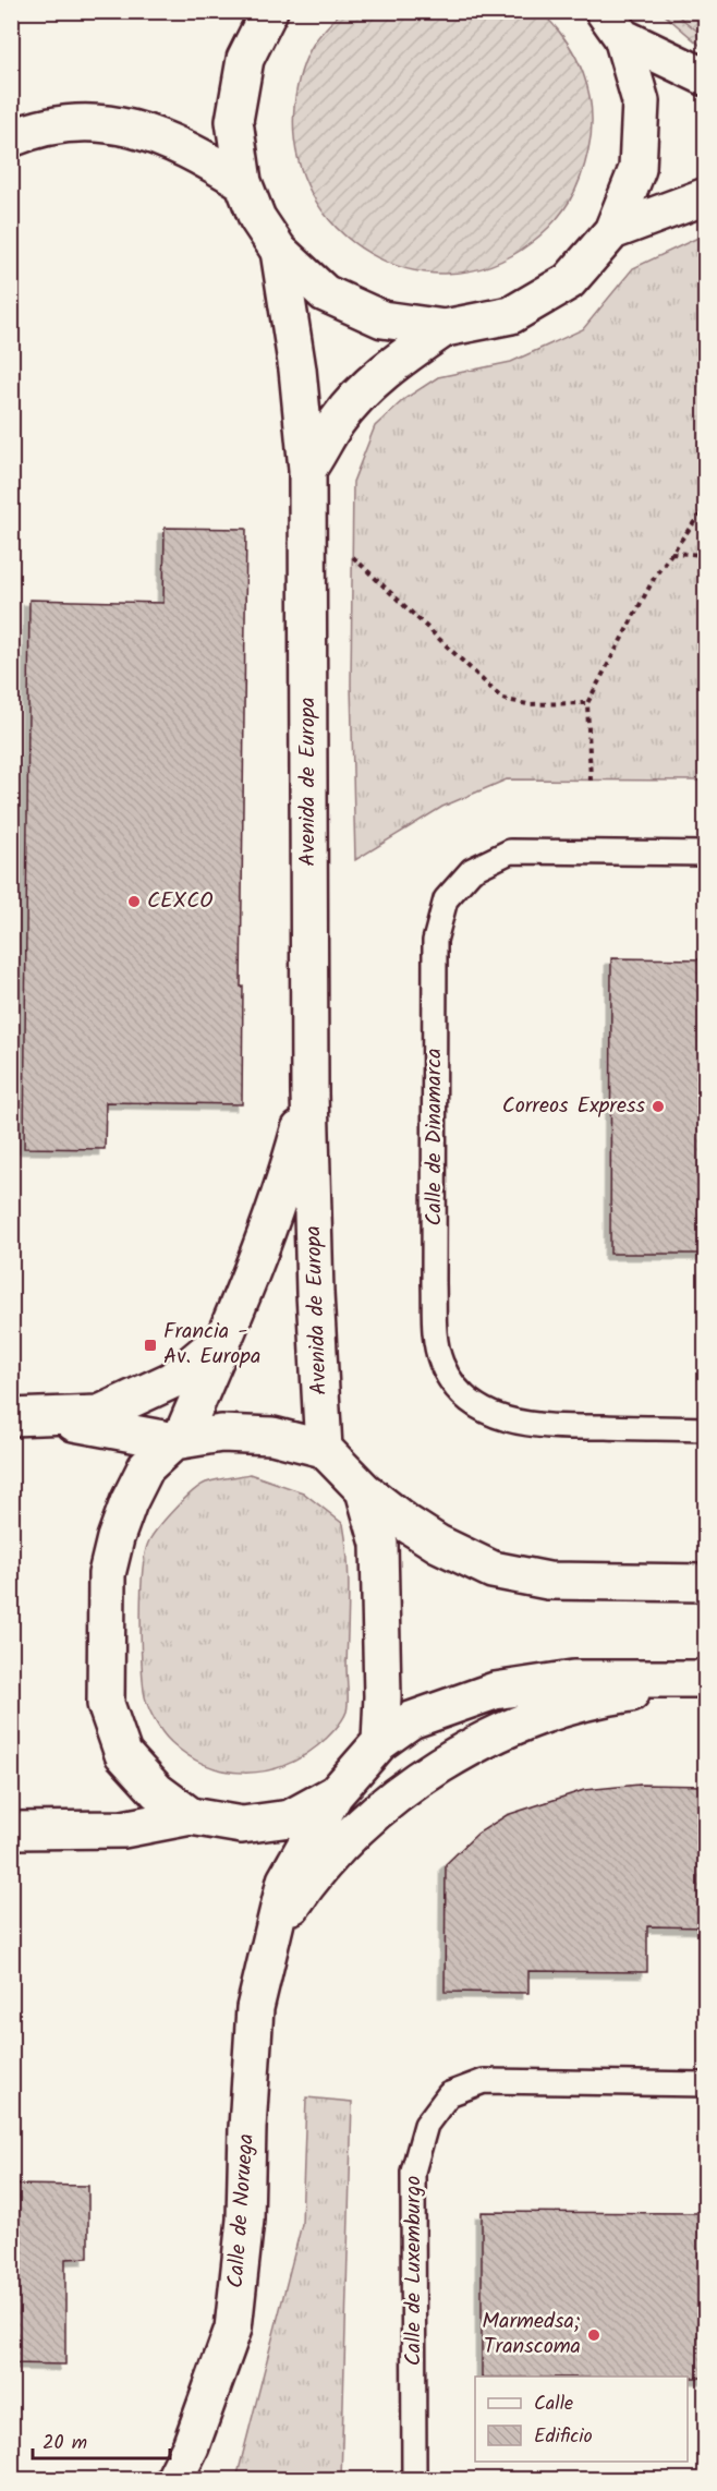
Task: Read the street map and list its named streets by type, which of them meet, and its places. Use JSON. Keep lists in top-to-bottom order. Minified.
{"streets":{"street":["Avenida de Europa","Calle de Noruega"],"lane":["Calle de Dinamarca","Calle de Luxemburgo"]},"places":{"other":["CEXCO","Correos Express","Marmedsa; Transcoma"],"transit":["Francia - Av. Europa"]},"legend":["Calle","Edificio"],"scale_bar":"20 m"}
